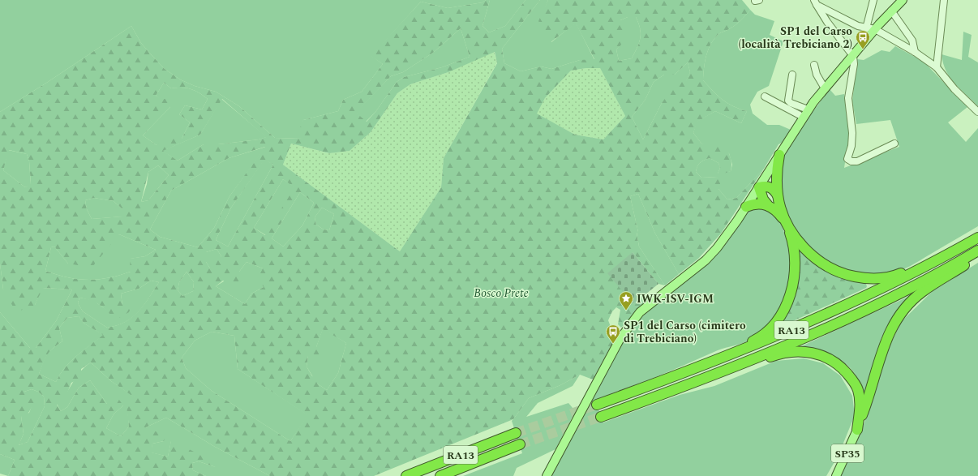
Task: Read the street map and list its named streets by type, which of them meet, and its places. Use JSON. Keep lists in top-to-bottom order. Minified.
{"streets":{"highway":["RA13"],"main road":["SP35"]},"parks":["Bosco Prete"],"places":{"bus stop":["SP1 del Carso (località Trebiciano 2)","SP1 del Carso (cimitero di Trebiciano)"],"place":["IWK-ISV-IGM"]}}
